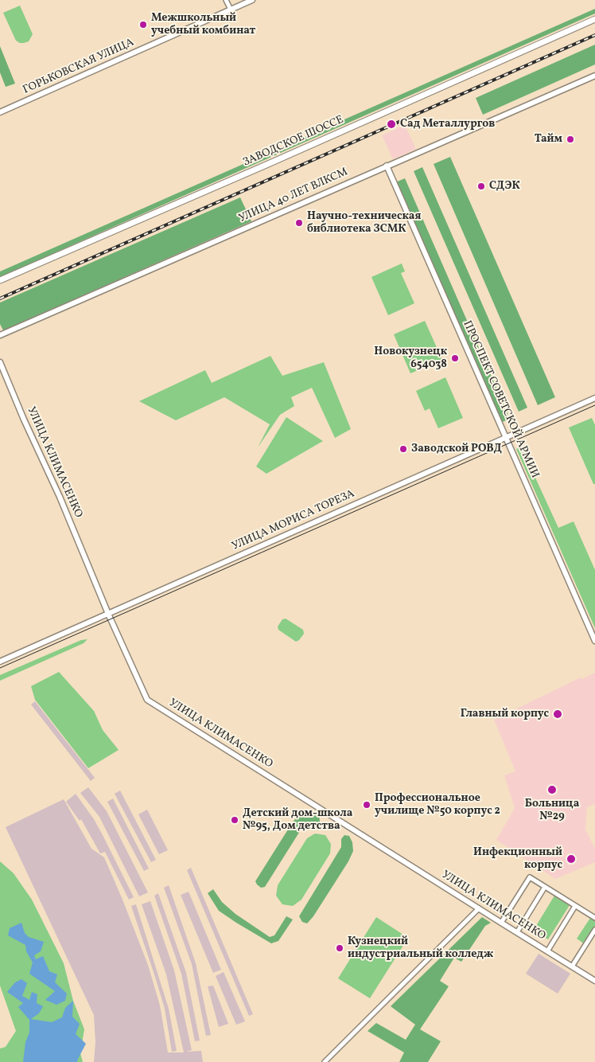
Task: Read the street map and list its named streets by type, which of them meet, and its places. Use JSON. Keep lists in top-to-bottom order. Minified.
{"streets":{"main road":["ЗАВОДСКОЕ ШОССЕ"],"street":["ГОРЬКОВСКАЯ УЛИЦА","УЛИЦА 40 ЛЕТ ВЛКСМ","ПРОСПЕКТ СОВЕТСКОЙ АРМИИ","УЛИЦА КЛИМАСЕНКО","УЛИЦА МОРИСА ТОРЕЗА"]},"crossings":[["УЛИЦА 40 ЛЕТ ВЛКСМ","ПРОСПЕКТ СОВЕТСКОЙ АРМИИ"],["ПРОСПЕКТ СОВЕТСКОЙ АРМИИ","УЛИЦА МОРИСА ТОРЕЗА"],["УЛИЦА КЛИМАСЕНКО","УЛИЦА МОРИСА ТОРЕЗА"]],"places":["Межшкольный учебный комбинат","Сад Металлургов","Тайм","СДЭК","Научно-техническая библиотека ЗСМК","Новокузнецк 654038","Заводской РОВД","Главный корпус","Больница №29","Профессиональное училище №50 корпус 2","Детский дом-школа №95, Дом детства","Инфекционный корпус","Кузнецкий индустриальный колледж"]}
